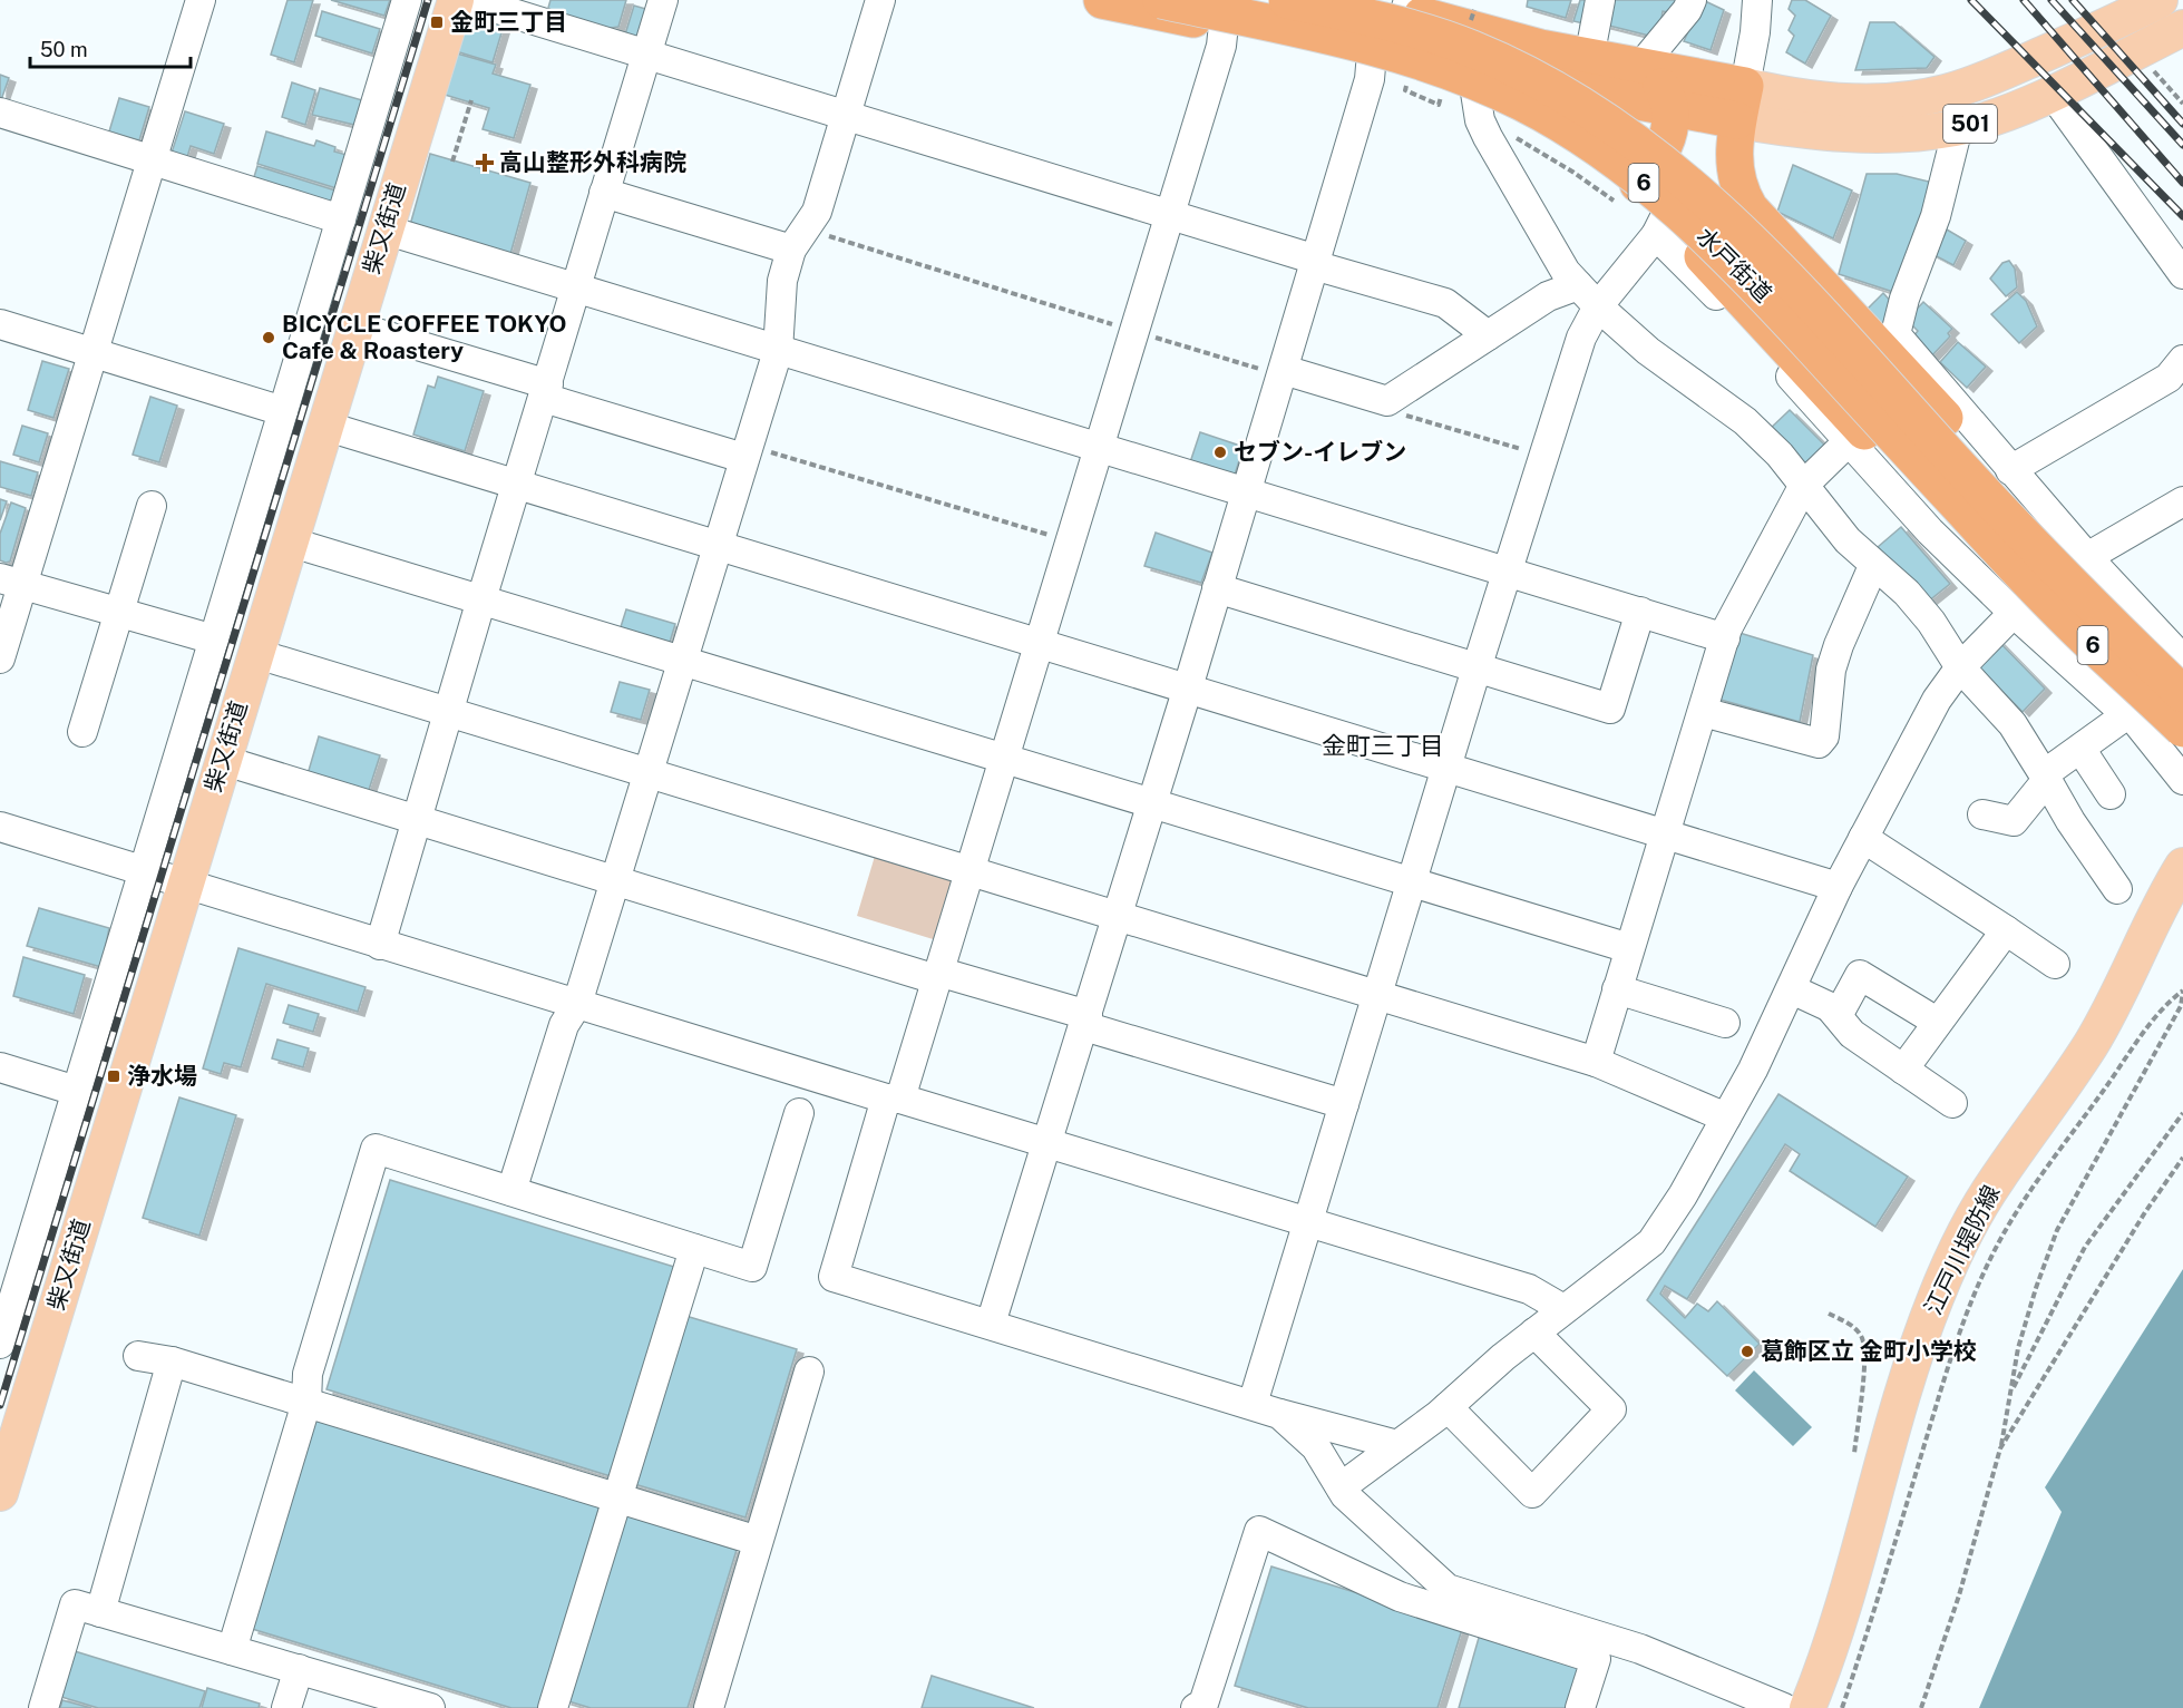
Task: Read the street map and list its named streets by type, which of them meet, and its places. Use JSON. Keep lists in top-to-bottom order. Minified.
{"streets":{"highway":["6","水戸街道"],"main road":["501","柴又街道","江戸川堤防線"]},"districts":["金町三丁目"],"places":{"transit":["金町三丁目","浄水場"],"health":["高山整形外科病院"],"other":["BICYCLE COFFEE TOKYO Cafe & Roastery","セブン-イレブン","葛飾区立 金町小学校"]},"scale_bar":"50 m"}
